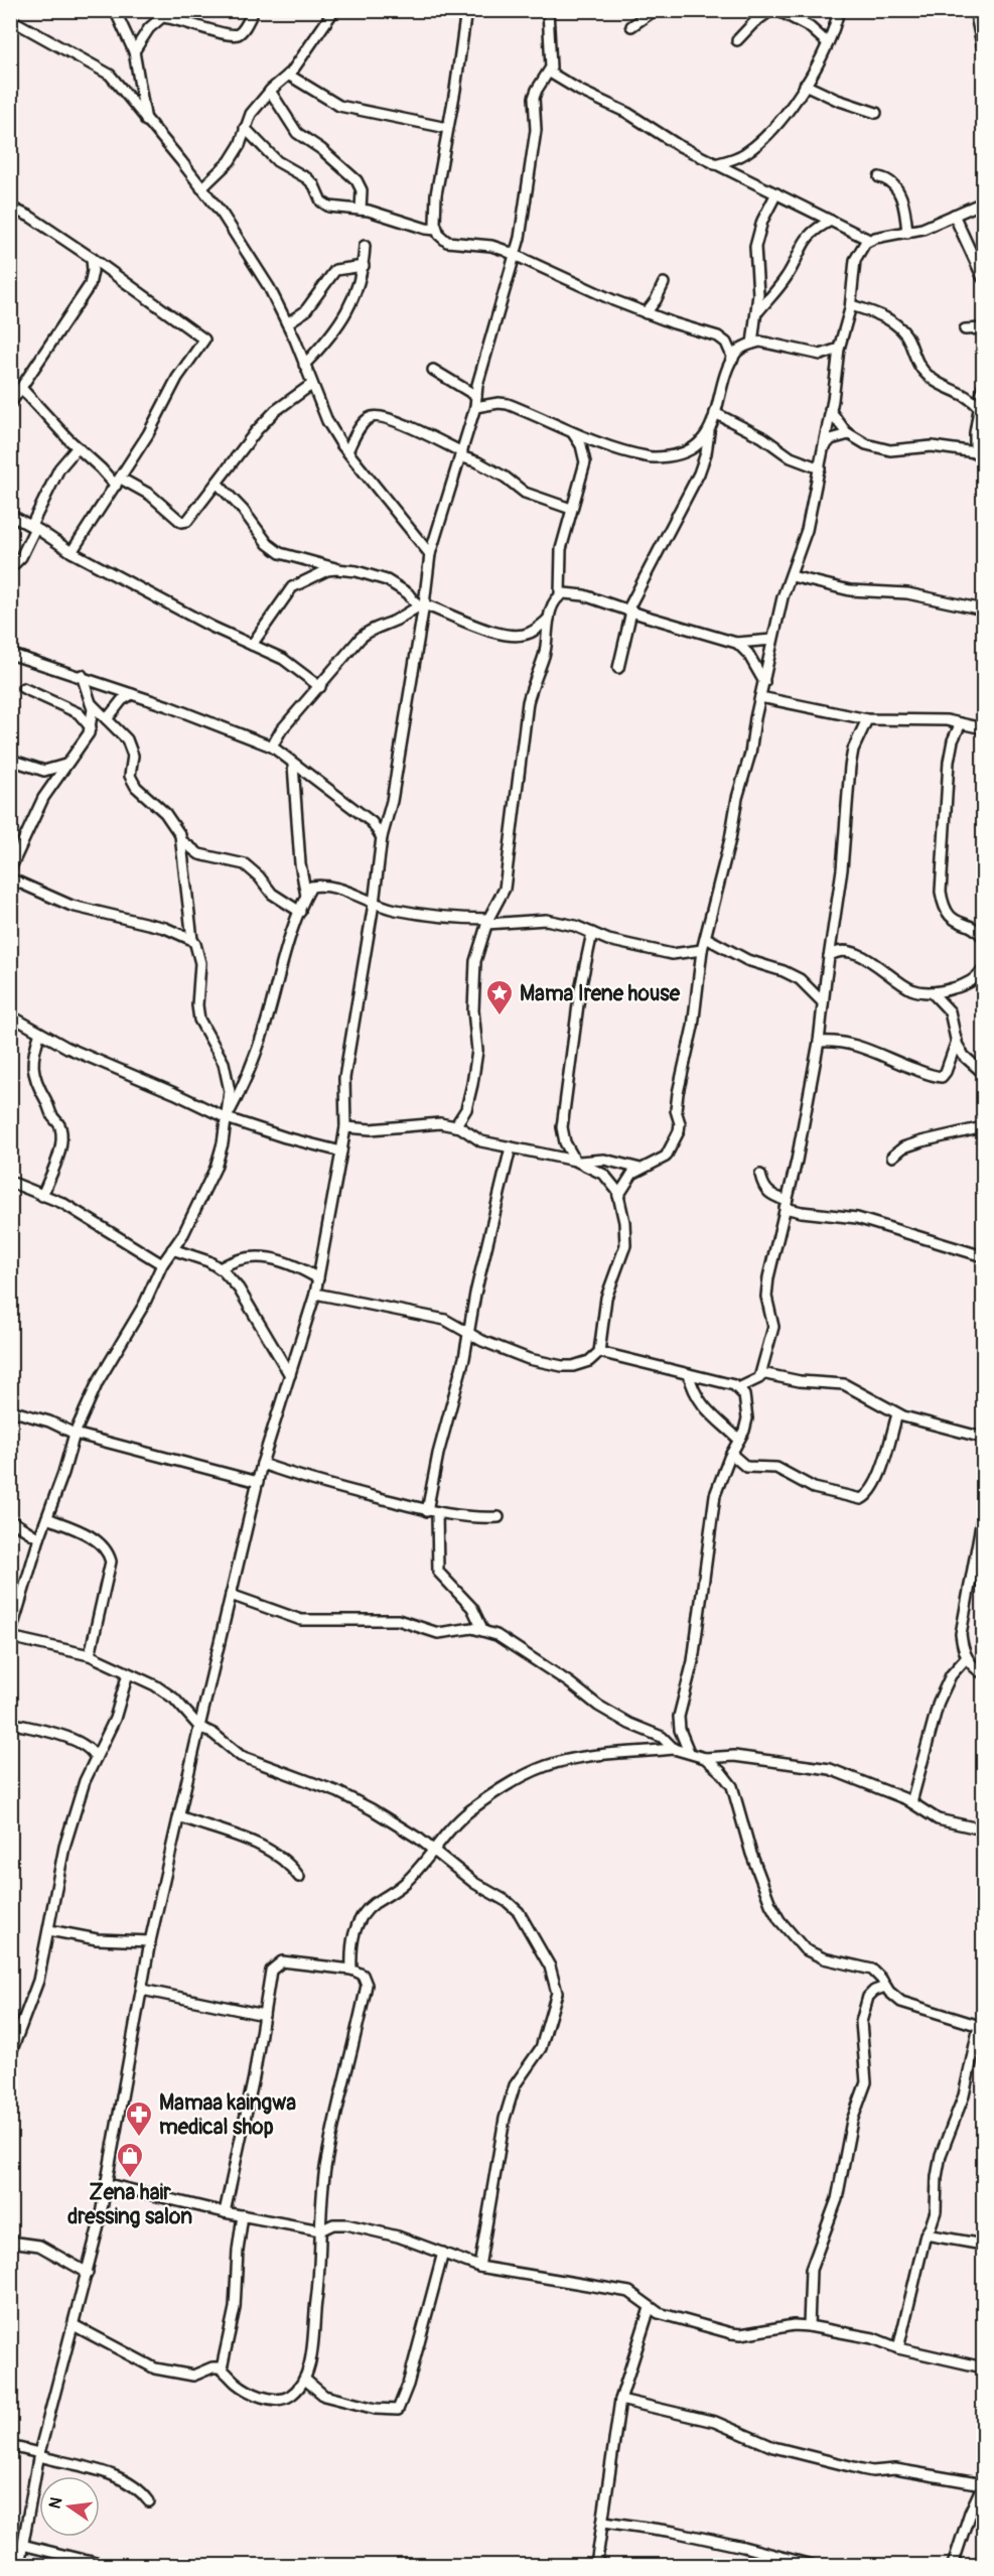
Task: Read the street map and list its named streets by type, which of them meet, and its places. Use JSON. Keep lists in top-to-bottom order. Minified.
{"places":{"place":["Mama Irene house"],"pharmacy":["Mamaa kaingwa medical shop"],"shop":["Zena hair dressing salon"]},"north":"left"}
